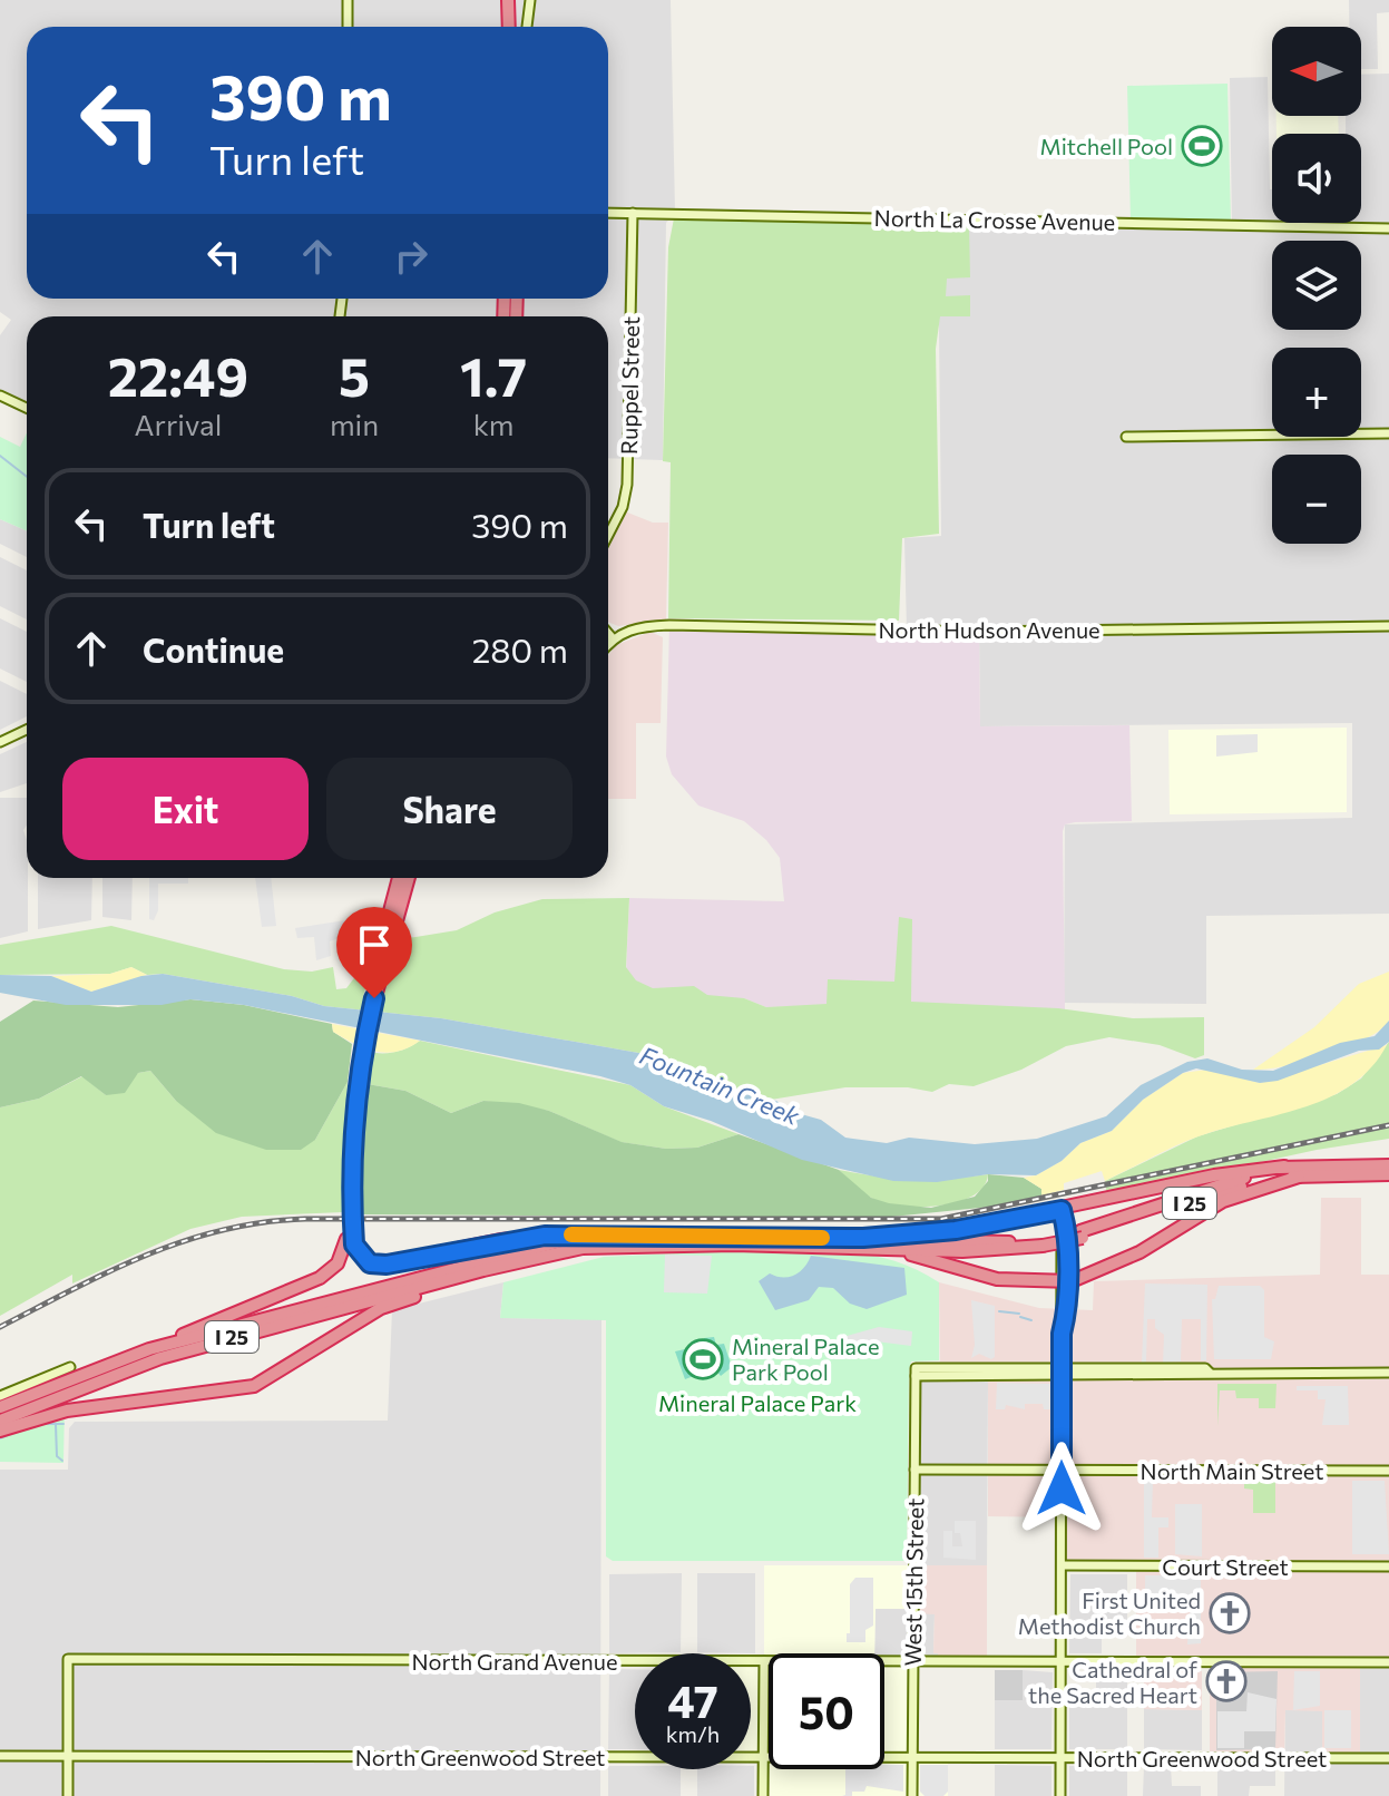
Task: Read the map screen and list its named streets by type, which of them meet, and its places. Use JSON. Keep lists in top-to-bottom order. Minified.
{"streets":{"highway":["I 25"],"street":["North La Crosse Avenue","Ruppel Street","North Hudson Avenue","North Main Street","Court Street","West 15th Street","North Grand Avenue","North Greenwood Street"]},"crossings":[["North La Crosse Avenue","Ruppel Street"],["North Main Street","West 15th Street"],["West 15th Street","North Grand Avenue"],["West 15th Street","North Greenwood Street"],["North Grand Avenue","North Greenwood Street"]],"water":["Fountain Creek"],"parks":["Mineral Palace Park"],"places":{"sports":["Mitchell Pool","Mineral Palace Park Pool"],"church":["First United Methodist Church","Cathedral of the Sacred Heart"]},"north":"left","page":{"map_buttons":["+","−"],"turn":["390 m","Turn left"],"eta":["22:49","Arrival","5","min","1.7","km"],"list":[{"name":"Turn left","value":"390 m"},{"name":"Continue","value":"280 m"}],"buttons":["Exit","Share"],"speed":"47 km/h","limit":"50"}}
